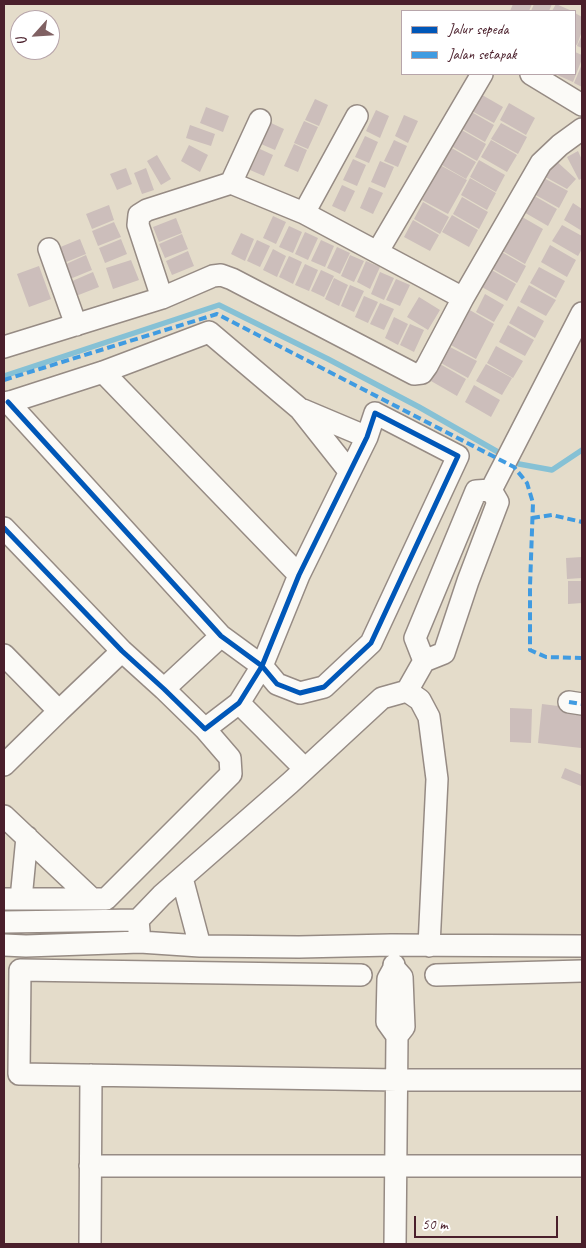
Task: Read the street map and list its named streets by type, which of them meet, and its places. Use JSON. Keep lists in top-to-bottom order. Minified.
{"legend":["Jalur sepeda","Jalan setapak"],"scale_bar":"50 m","north":"bottom left"}
